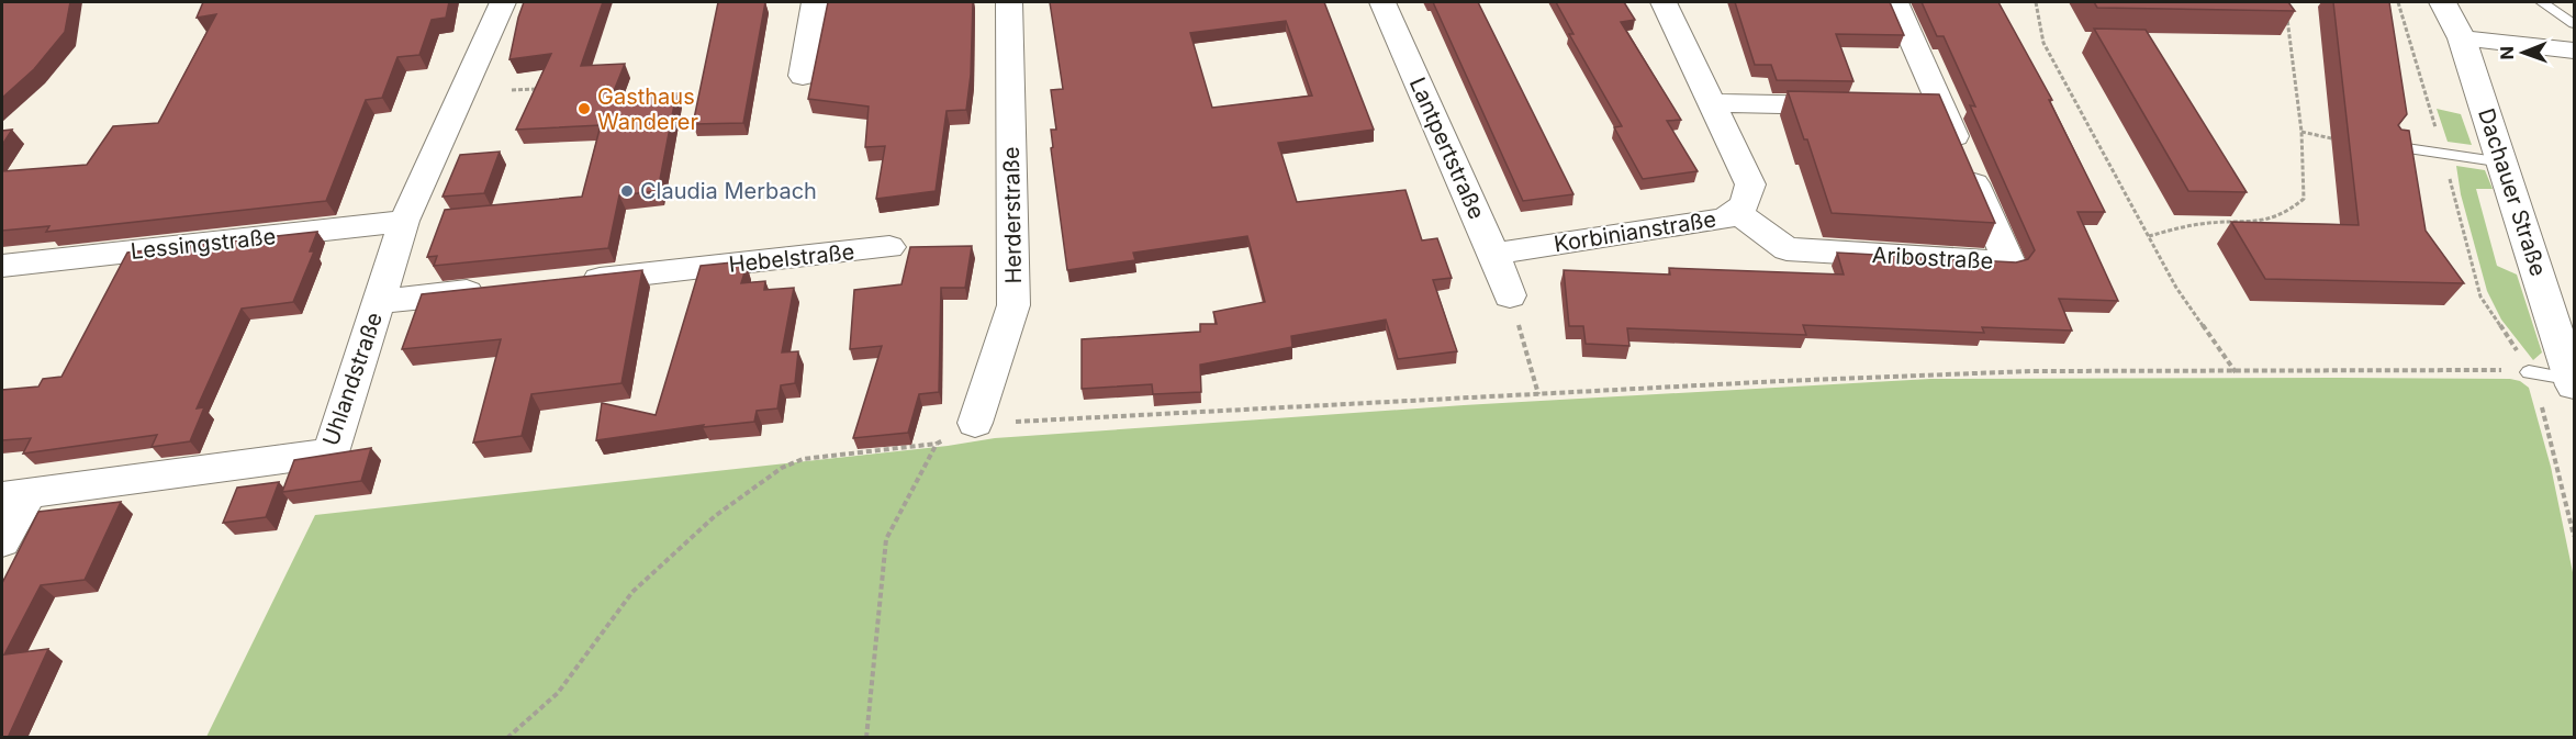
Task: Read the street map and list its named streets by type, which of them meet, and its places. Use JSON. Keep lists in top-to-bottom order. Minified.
{"streets":{"street":["Lantpertstraße","Dachauer Straße","Herderstraße","Korbinianstraße","Lessingstraße","Hebelstraße","Aribostraße","Uhlandstraße"]},"crossings":[["Lantpertstraße","Korbinianstraße"],["Korbinianstraße","Aribostraße"],["Lessingstraße","Uhlandstraße"]],"places":["Gasthaus Wanderer","Claudia Merbach"],"north":"left"}
